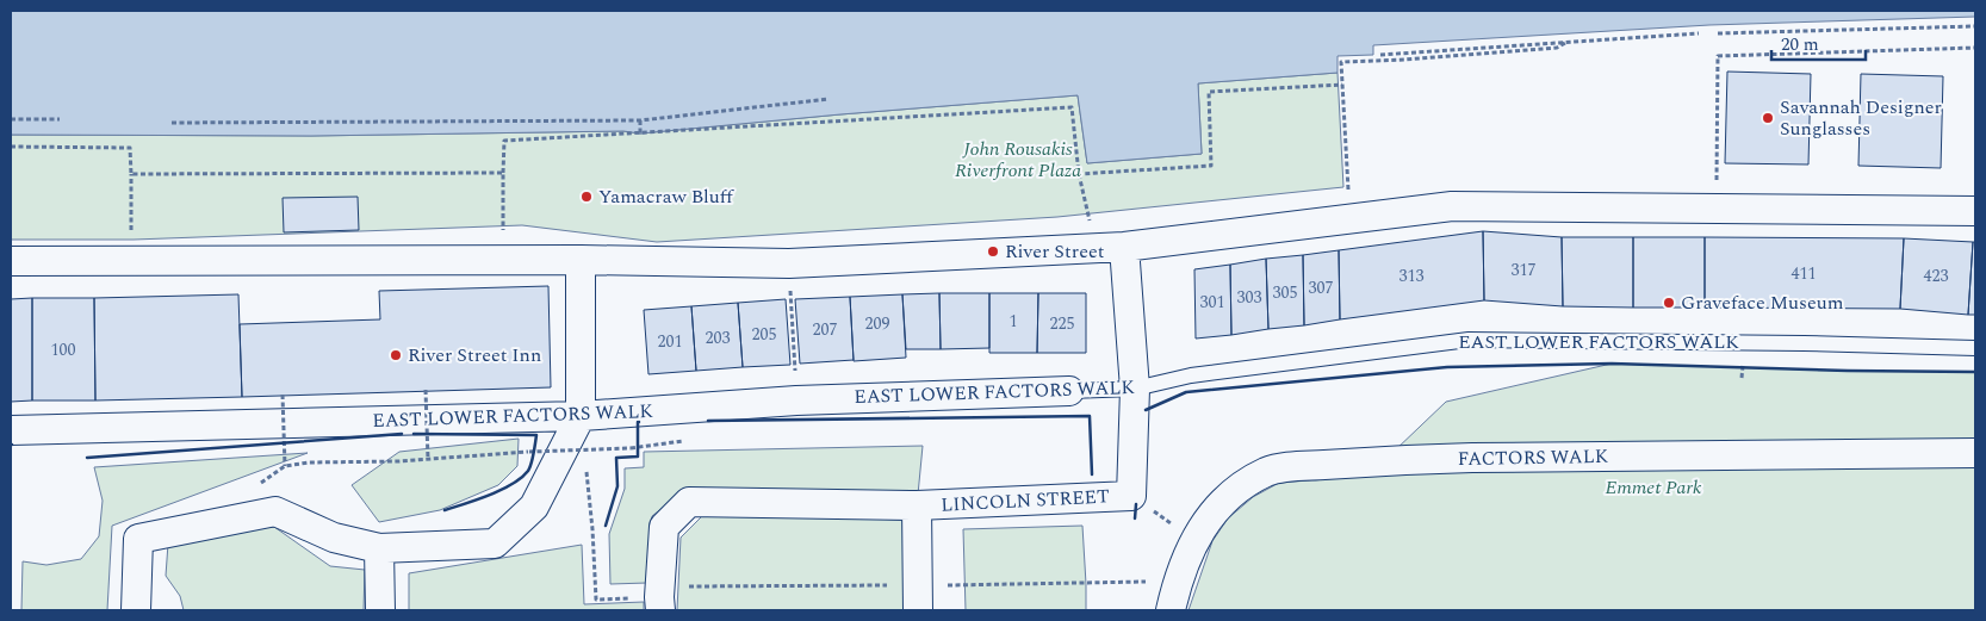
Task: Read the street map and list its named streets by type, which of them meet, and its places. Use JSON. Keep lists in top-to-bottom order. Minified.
{"streets":{"street":["EAST LOWER FACTORS WALK","FACTORS WALK","LINCOLN STREET"]},"crossings":[["EAST LOWER FACTORS WALK","LINCOLN STREET"]],"parks":["John Rousakis Riverfront Plaza","Emmet Park"],"places":["Savannah Designer Sunglasses","Yamacraw Bluff","River Street","Graveface Museum","River Street Inn"],"house_numbers":["317","411","313","423","307","305","303","301","1","209","225","207","205","203","201","100"],"scale_bar":"20 m"}
